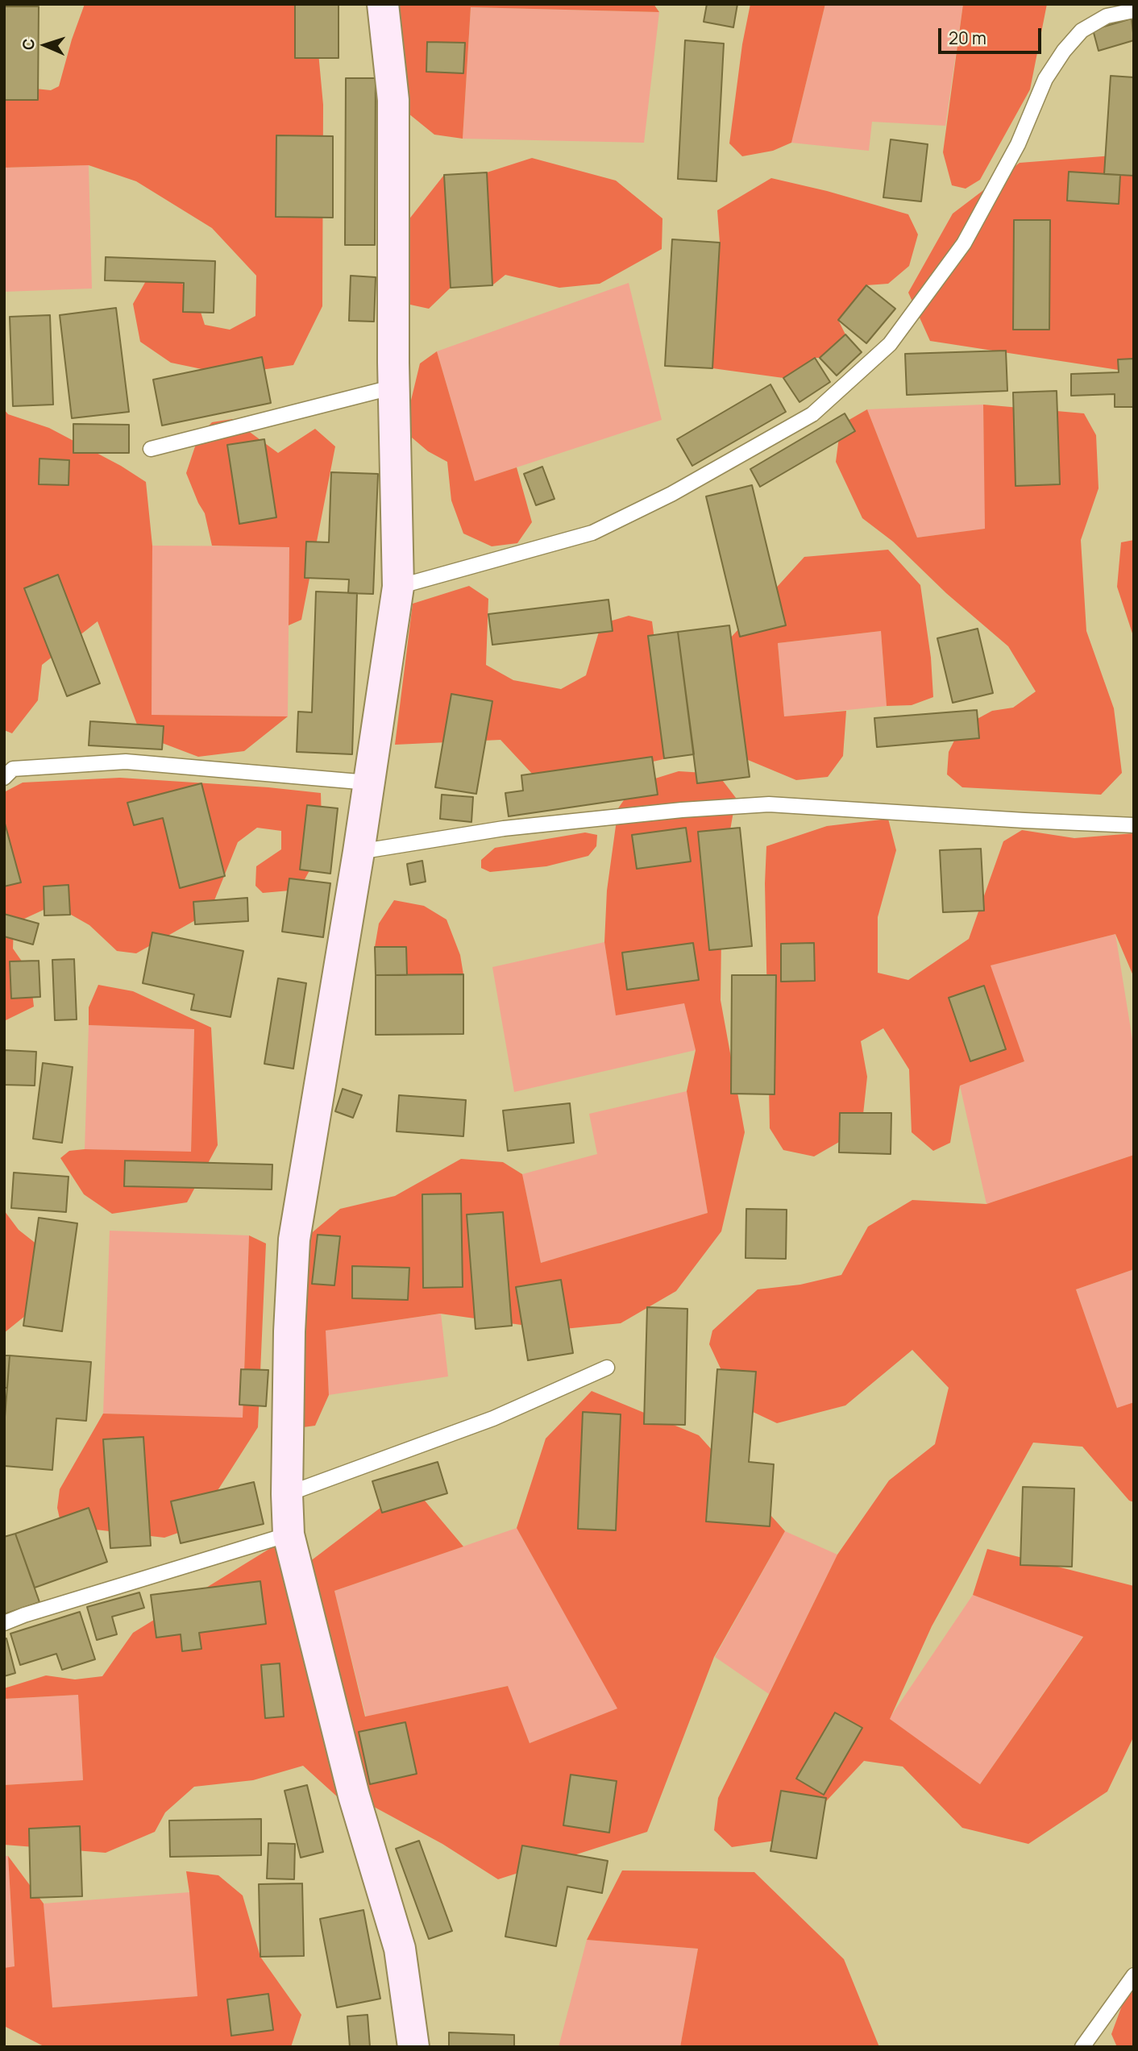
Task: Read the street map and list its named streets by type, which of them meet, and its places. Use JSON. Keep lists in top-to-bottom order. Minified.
{"scale_bar":"20 m","north":"left"}
